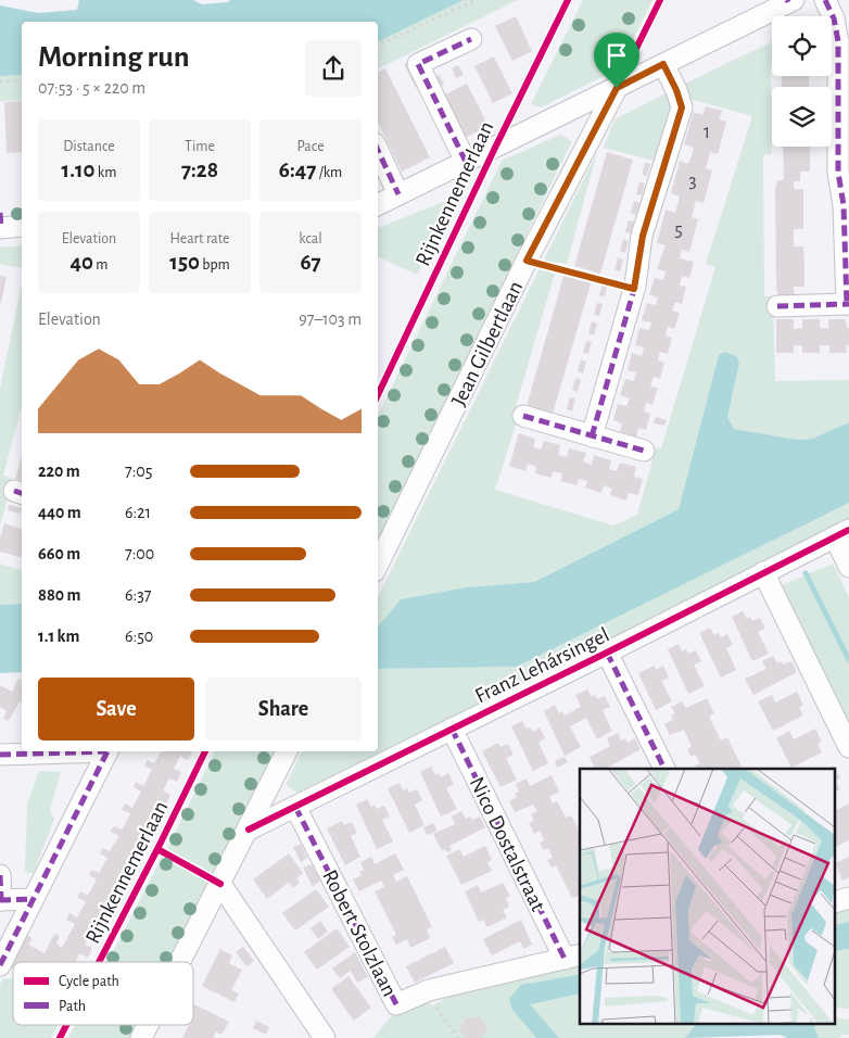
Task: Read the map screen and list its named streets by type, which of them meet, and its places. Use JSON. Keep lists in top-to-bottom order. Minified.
{"streets":{"street":["Jean Gilbertlaan","Franz Lehársingel","Nico Dostalstraat","Robert Stolzlaan"],"cycle path":["Rijnkennemerlaan"]},"crossings":[["Franz Lehársingel","Nico Dostalstraat"],["Franz Lehársingel","Robert Stolzlaan"],["Nico Dostalstraat","Robert Stolzlaan"]],"house_numbers":["1","3","5"],"legend":["Cycle path","Path"],"page":{"heading":["Morning run","07:53 · 5 × 220 m"],"stats":[["Distance","1.10 km"],["Time","7:28"],["Pace","6:47 /km"],["Elevation","40 m"],["Heart rate","150 bpm"],["kcal","67"]],"chart":["Elevation","97–103 m"],"list":[{"name":"220 m","note":"7:05"},{"name":"440 m","note":"6:21"},{"name":"660 m","note":"7:00"},{"name":"880 m","note":"6:37"},{"name":"1.1 km","note":"6:50"}],"buttons":["Save","Share"]}}
